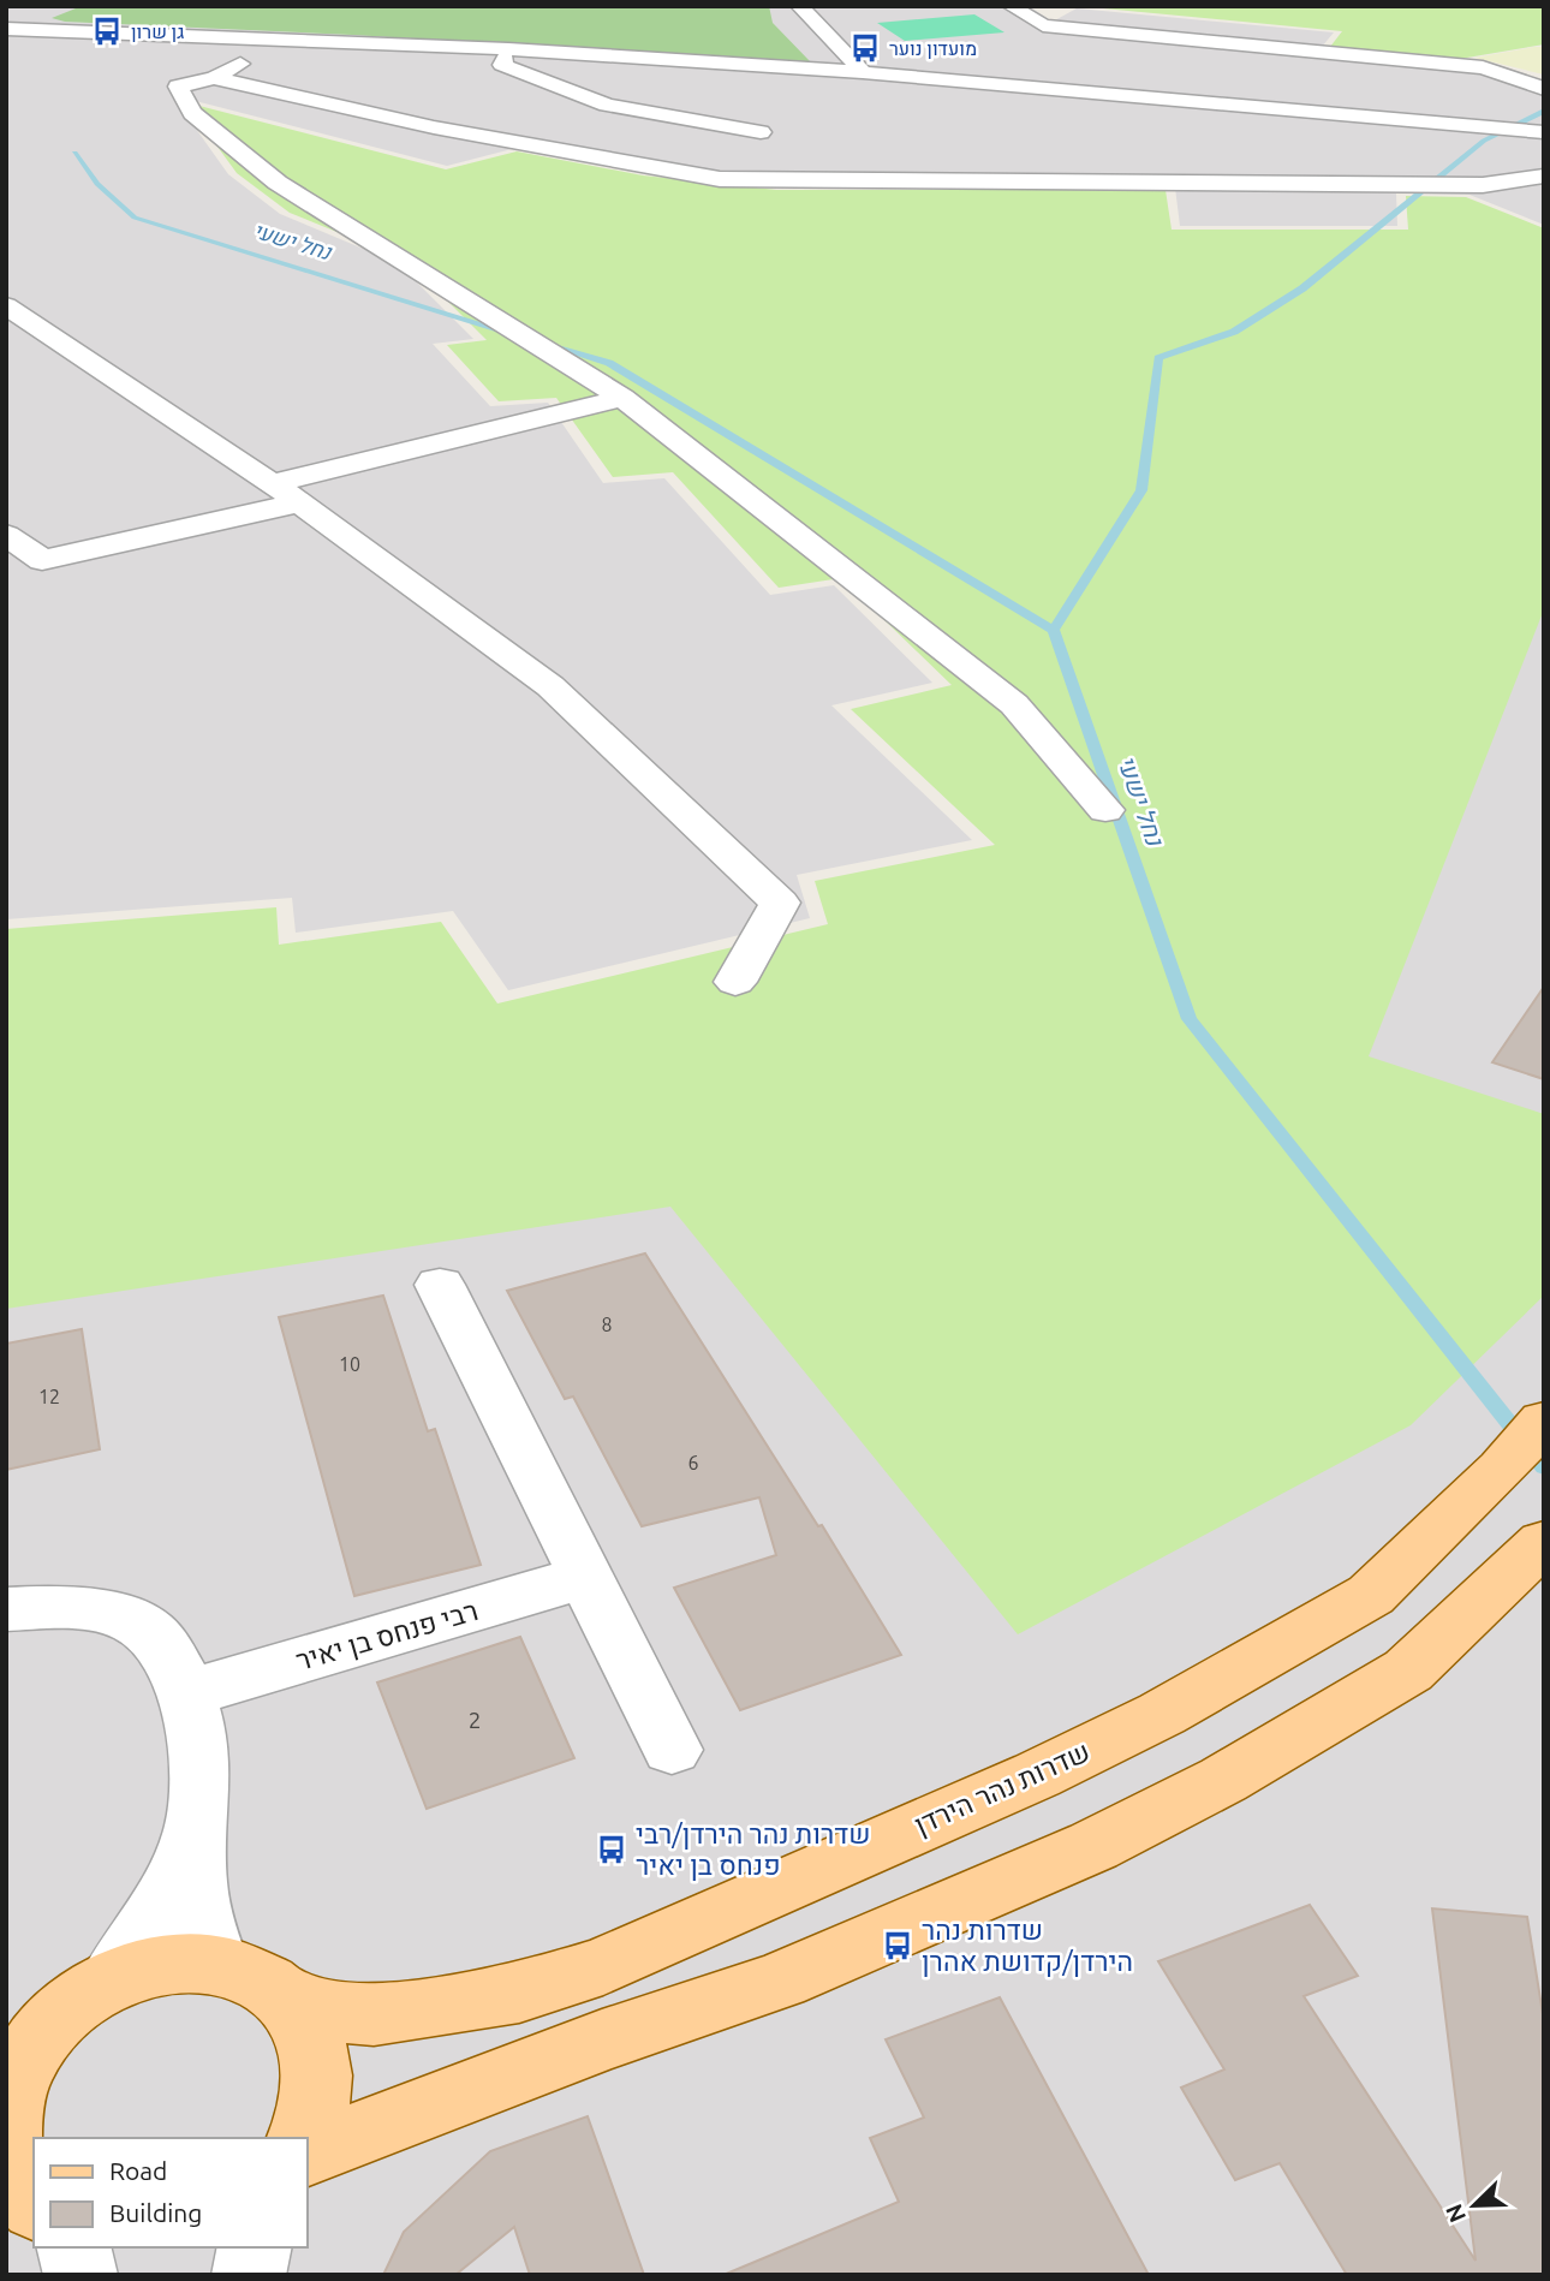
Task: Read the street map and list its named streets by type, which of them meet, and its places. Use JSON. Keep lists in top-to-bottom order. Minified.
{"streets":{"main road":["שדרות נהר הירדן"],"street":["רבי פנחס בן יאיר"]},"water":["נחל ישעי"],"places":{"bus stop":["גן שרון","מועדון נוער","שדרות נהר הירדן/רבי פנחס בן יאיר","שדרות נהר הירדן/קדושת אהרן"]},"house_numbers":["8","10","12","6","2"],"legend":["Road","Building"],"north":"bottom left"}
